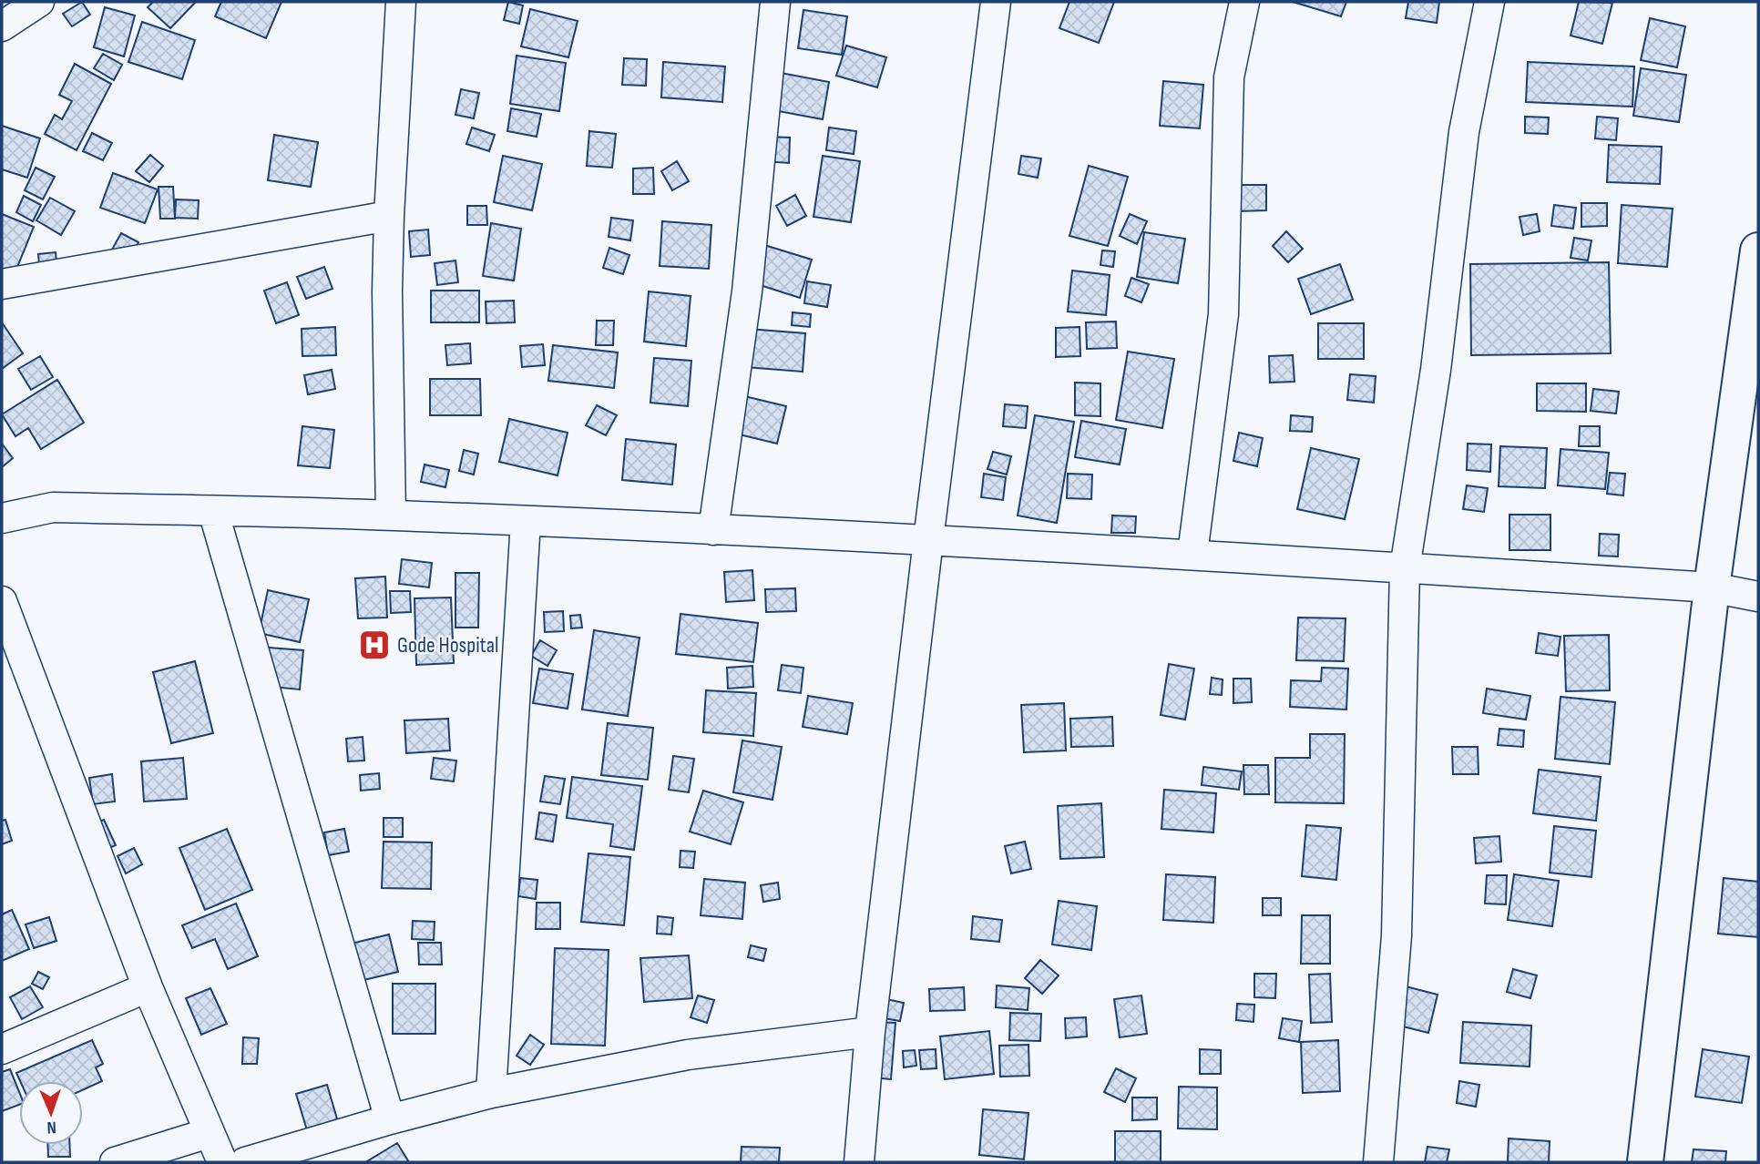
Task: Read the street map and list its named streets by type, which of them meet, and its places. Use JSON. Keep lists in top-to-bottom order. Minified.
{"places":{"hospital":["Gode Hospital"]},"north":"bottom"}
